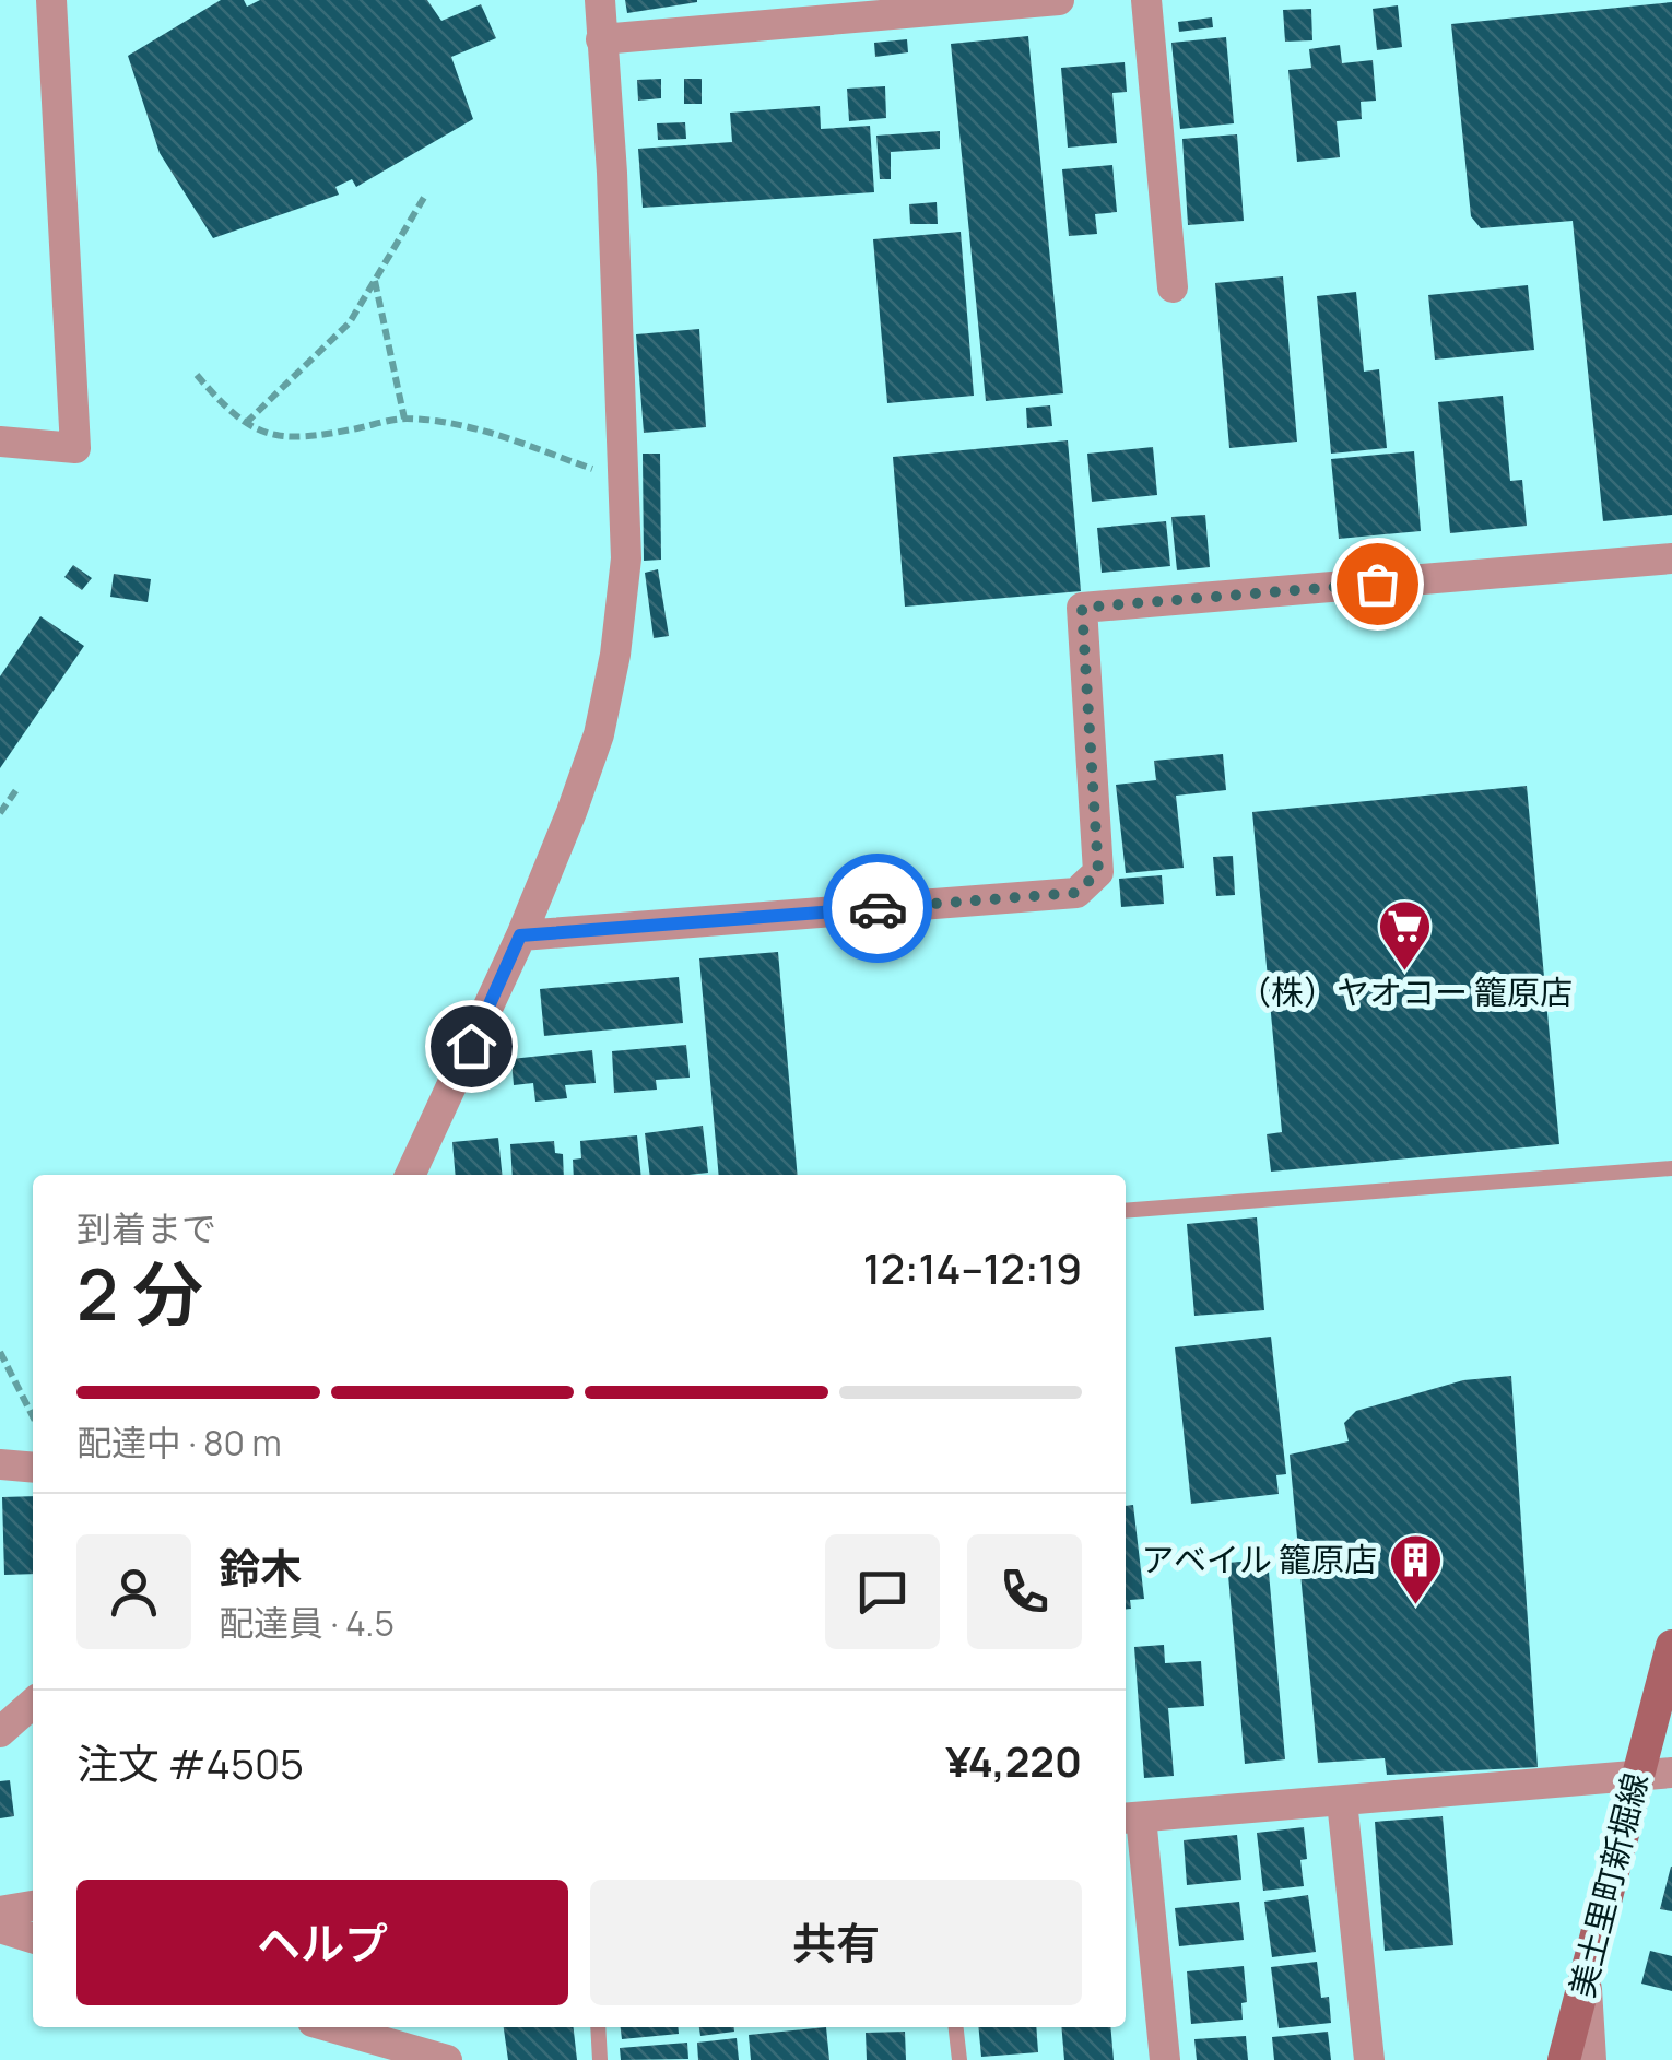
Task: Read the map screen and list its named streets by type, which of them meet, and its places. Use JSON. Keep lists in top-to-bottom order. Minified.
{"streets":{"main road":["美土里町新堀線"]},"places":{"supermarket":["（株）ヤオコー 籠原店"],"building":["アベイル 籠原店"]},"page":{"heading":["2 分","到着まで","12:14–12:19"],"panel":["鈴木","配達員 · 4.5","注文 #4505","¥4,220"],"bar":"配達中 · 80 m","buttons":["ヘルプ","共有"]}}
